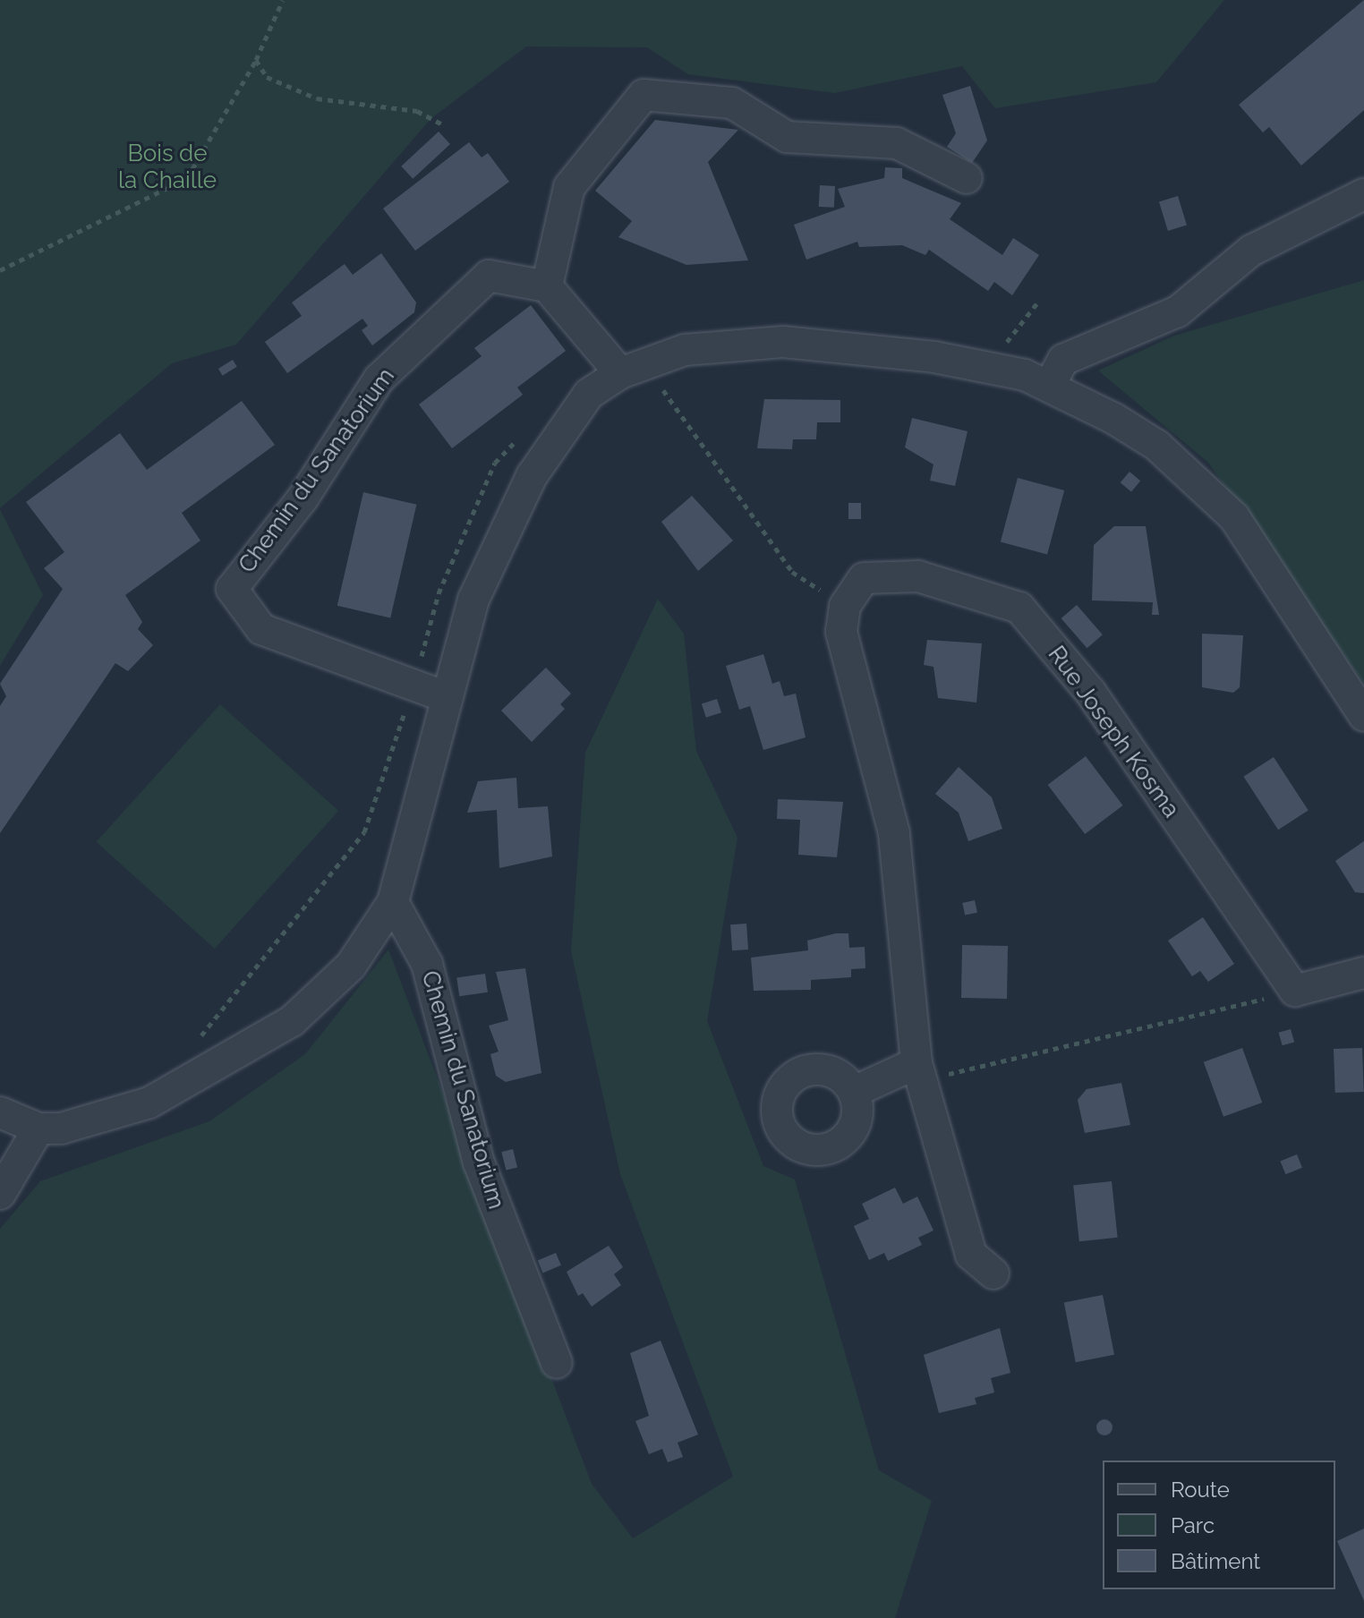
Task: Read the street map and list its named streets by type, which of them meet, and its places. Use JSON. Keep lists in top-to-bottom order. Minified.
{"streets":{"street":["Chemin du Sanatorium","Rue Joseph Kosma"]},"parks":["Bois de la Chaille"],"legend":["Route","Parc","Bâtiment"]}
